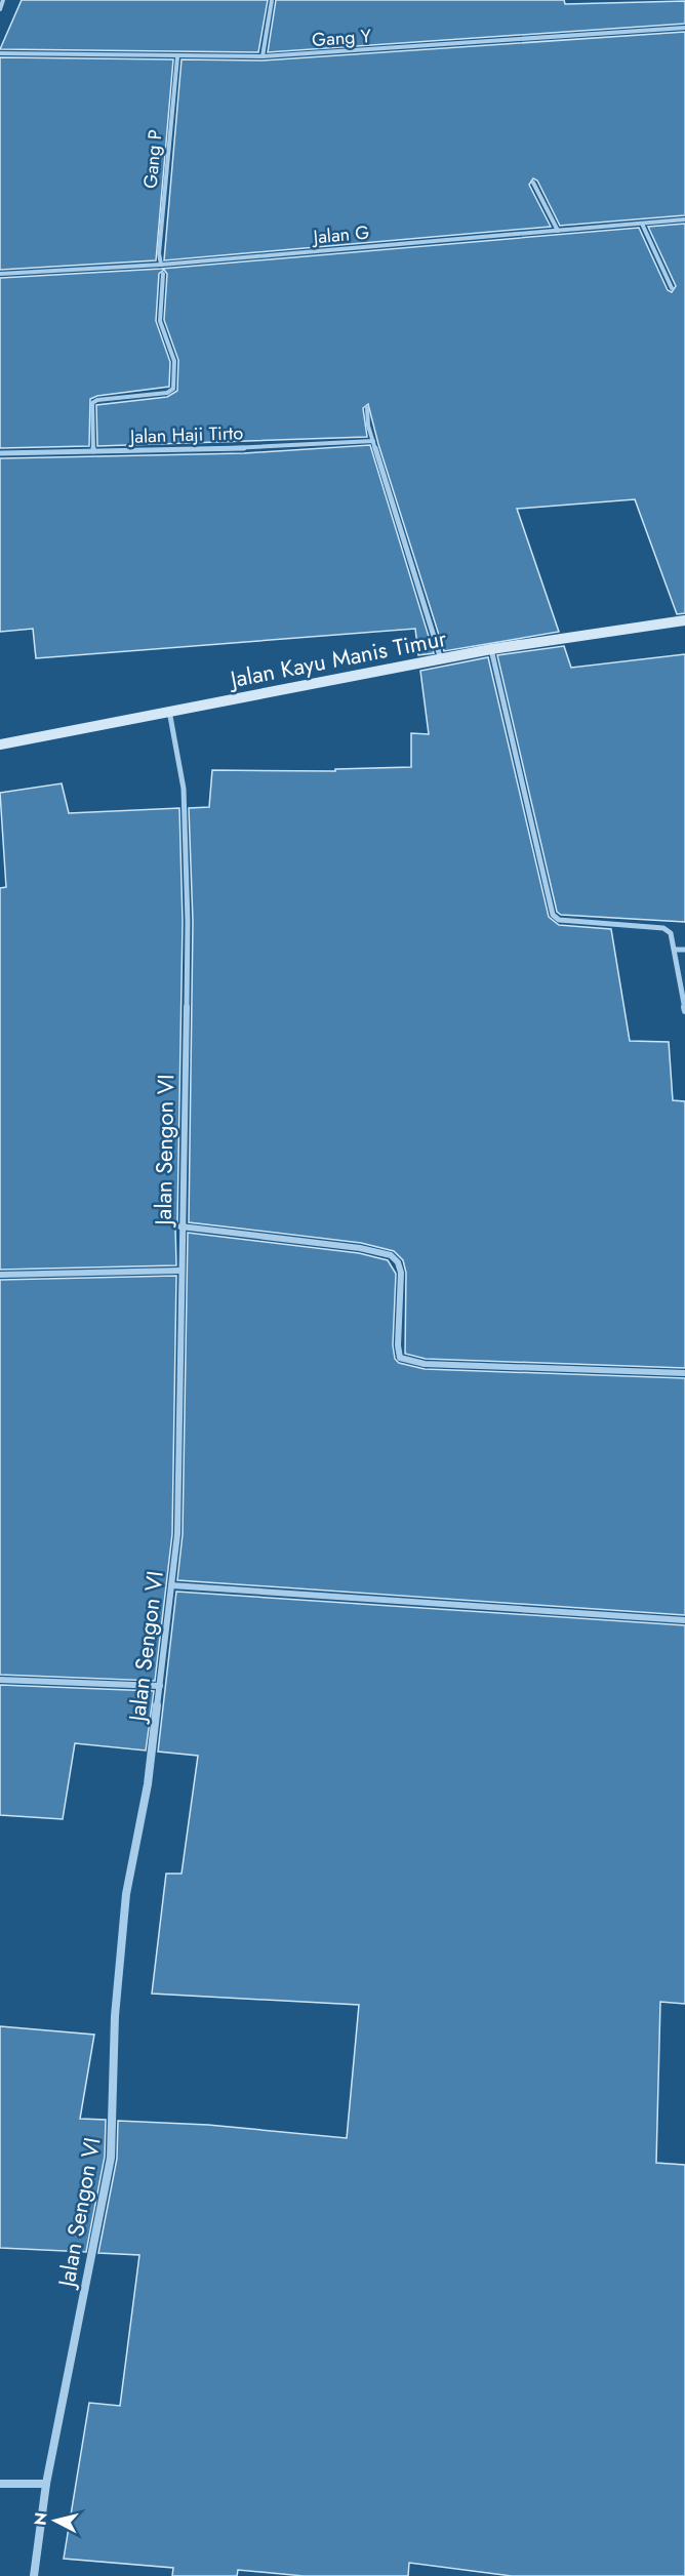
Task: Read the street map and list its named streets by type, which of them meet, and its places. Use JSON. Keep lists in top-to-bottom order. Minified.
{"streets":{"street":["Gang Y","Gang P","Jalan G","Jalan Haji Tirto","Jalan Kayu Manis Timur","Jalan Sengon VI"]},"crossings":[["Gang Y","Gang P"],["Gang P","Jalan G"],["Jalan Kayu Manis Timur","Jalan Sengon VI"]],"north":"left"}
